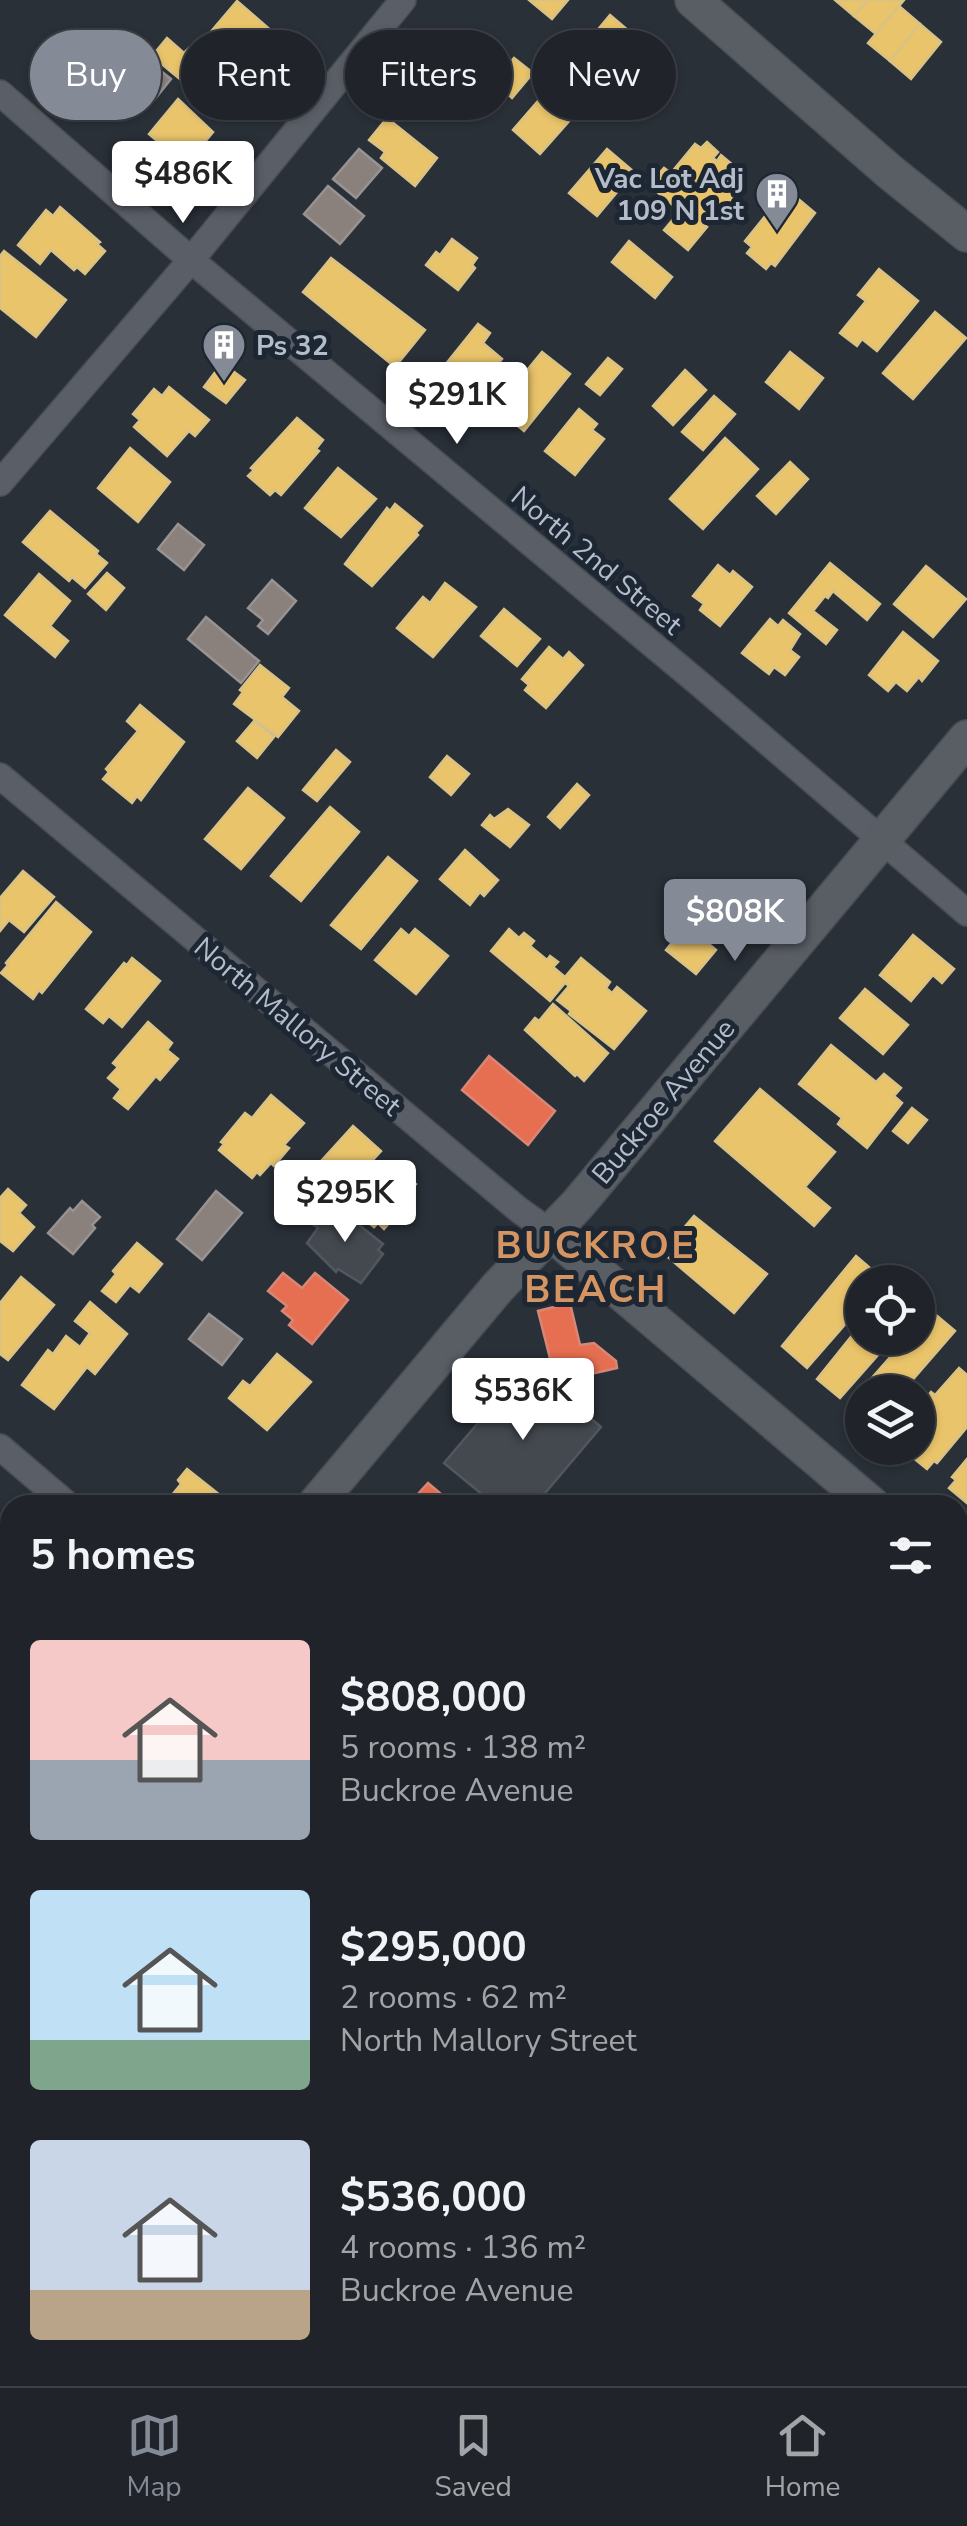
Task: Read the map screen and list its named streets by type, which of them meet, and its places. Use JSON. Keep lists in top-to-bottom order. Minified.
{"streets":{"street":["North 2nd Street","North Mallory Street","Buckroe Avenue"]},"crossings":[["North 2nd Street","Buckroe Avenue"],["North Mallory Street","Buckroe Avenue"]],"districts":["BUCKROE BEACH"],"places":{"building":["Vac Lot Adj 109 N 1st","Ps 32"]},"page":{"chip":["Buy","Rent","Filters","New"],"price":["$486K","$291K","$808K","$295K","$536K"],"heading":"5 homes","list":[{"name":"$808,000","note":"5 rooms · 138 m² · Buckroe Avenue"},{"name":"$295,000","note":"2 rooms · 62 m² · North Mallory Street"},{"name":"$536,000","note":"4 rooms · 136 m² · Buckroe Avenue"}],"tabs":["Map","Saved","Home"]}}
